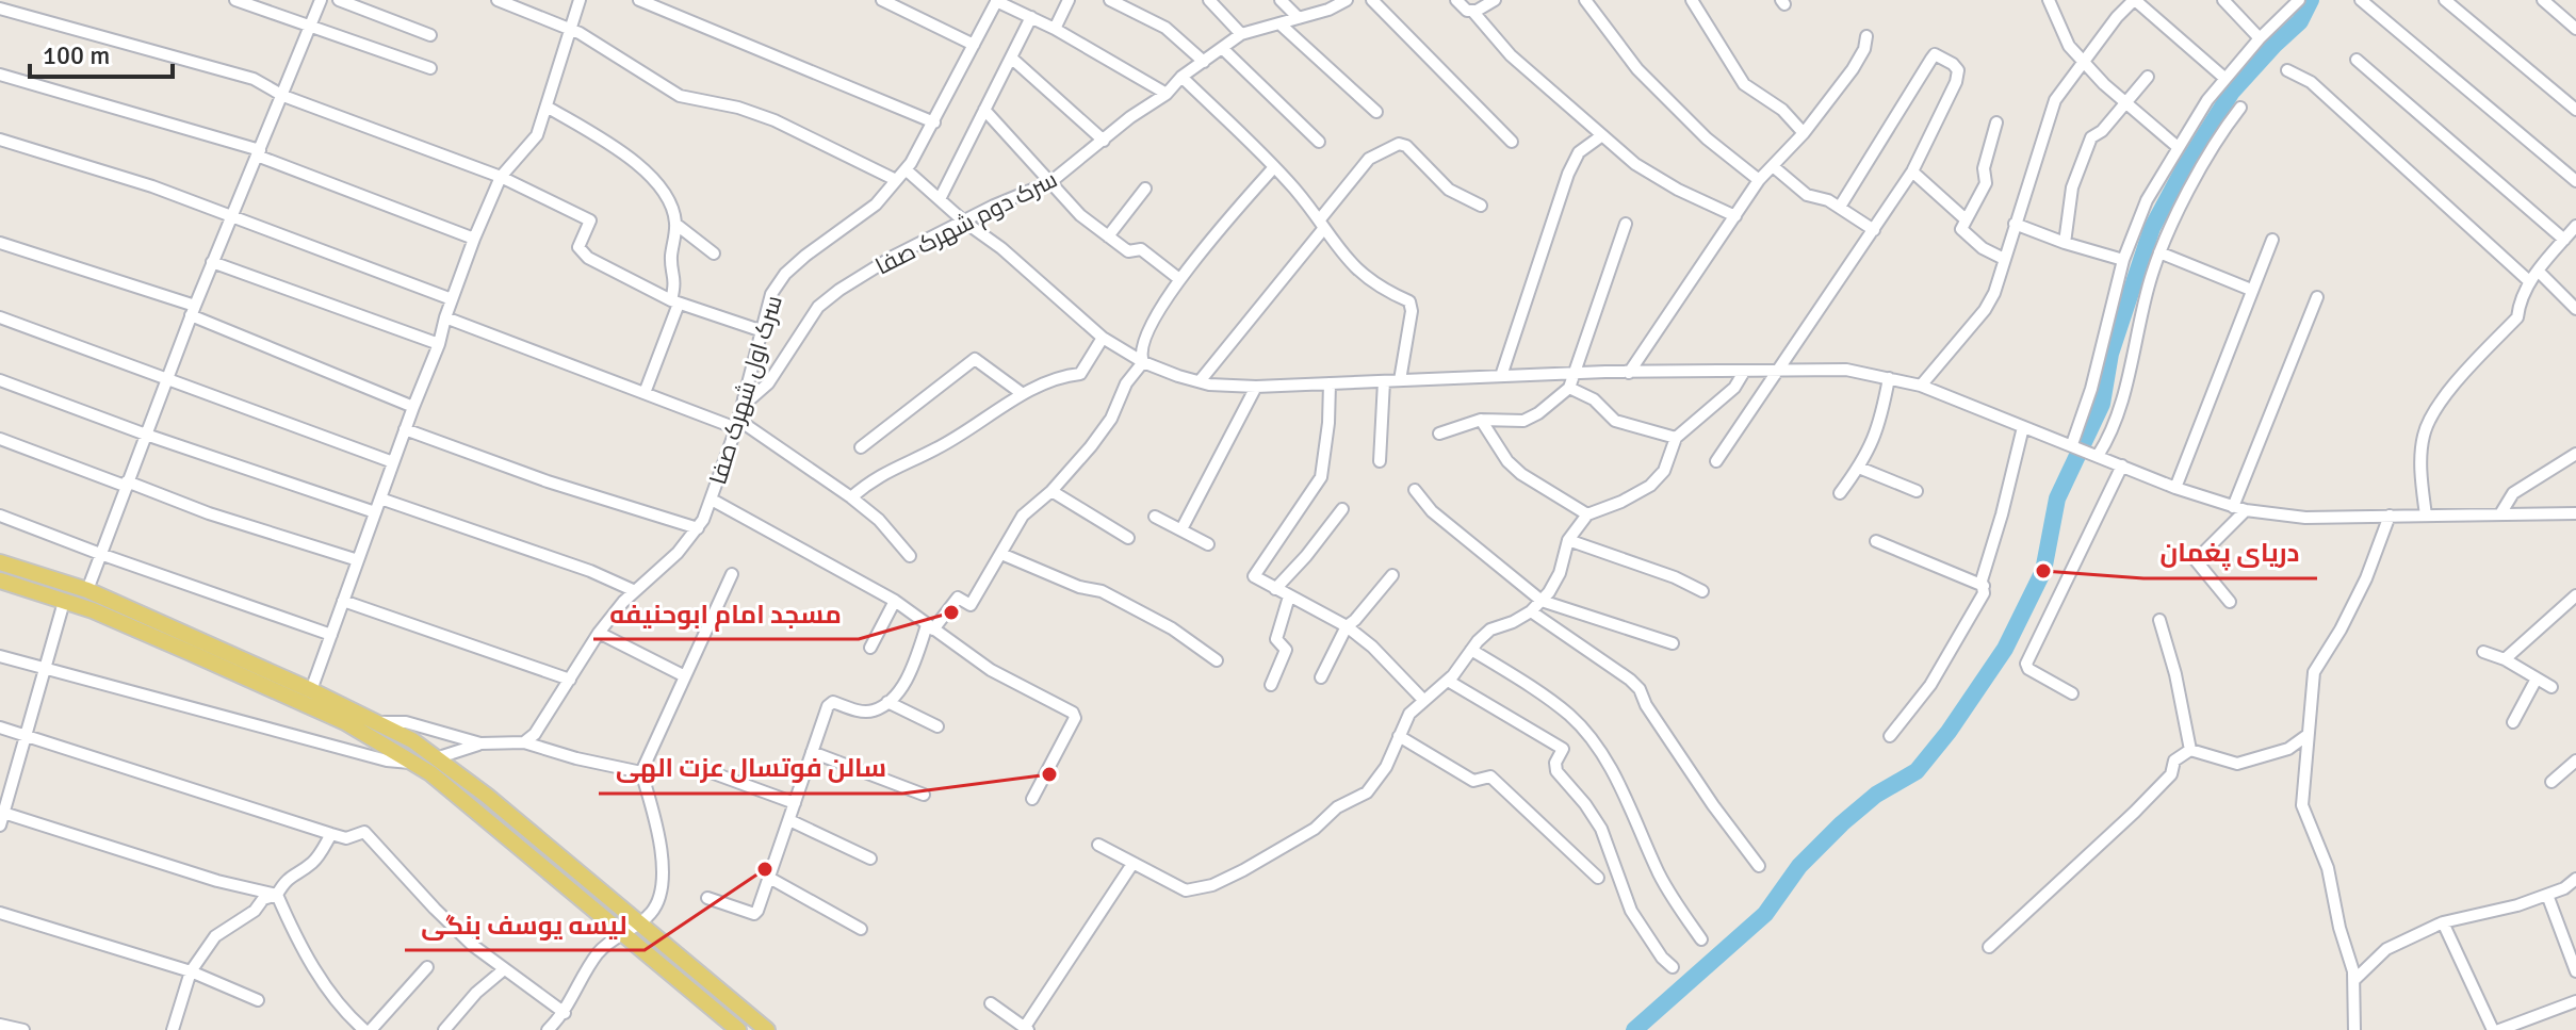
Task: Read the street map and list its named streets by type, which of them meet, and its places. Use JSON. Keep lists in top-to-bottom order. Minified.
{"streets":{"street":["سرک دوم شهرک صفا","سرک اول شهرک صفا"]},"crossings":[["سرک دوم شهرک صفا","سرک اول شهرک صفا"]],"places":["دریای پغمان","مسجد امام ابوحنیفه","سالن فوتسال عزت الهی","لیسه یوسف بنگی"],"scale_bar":"100 m"}
